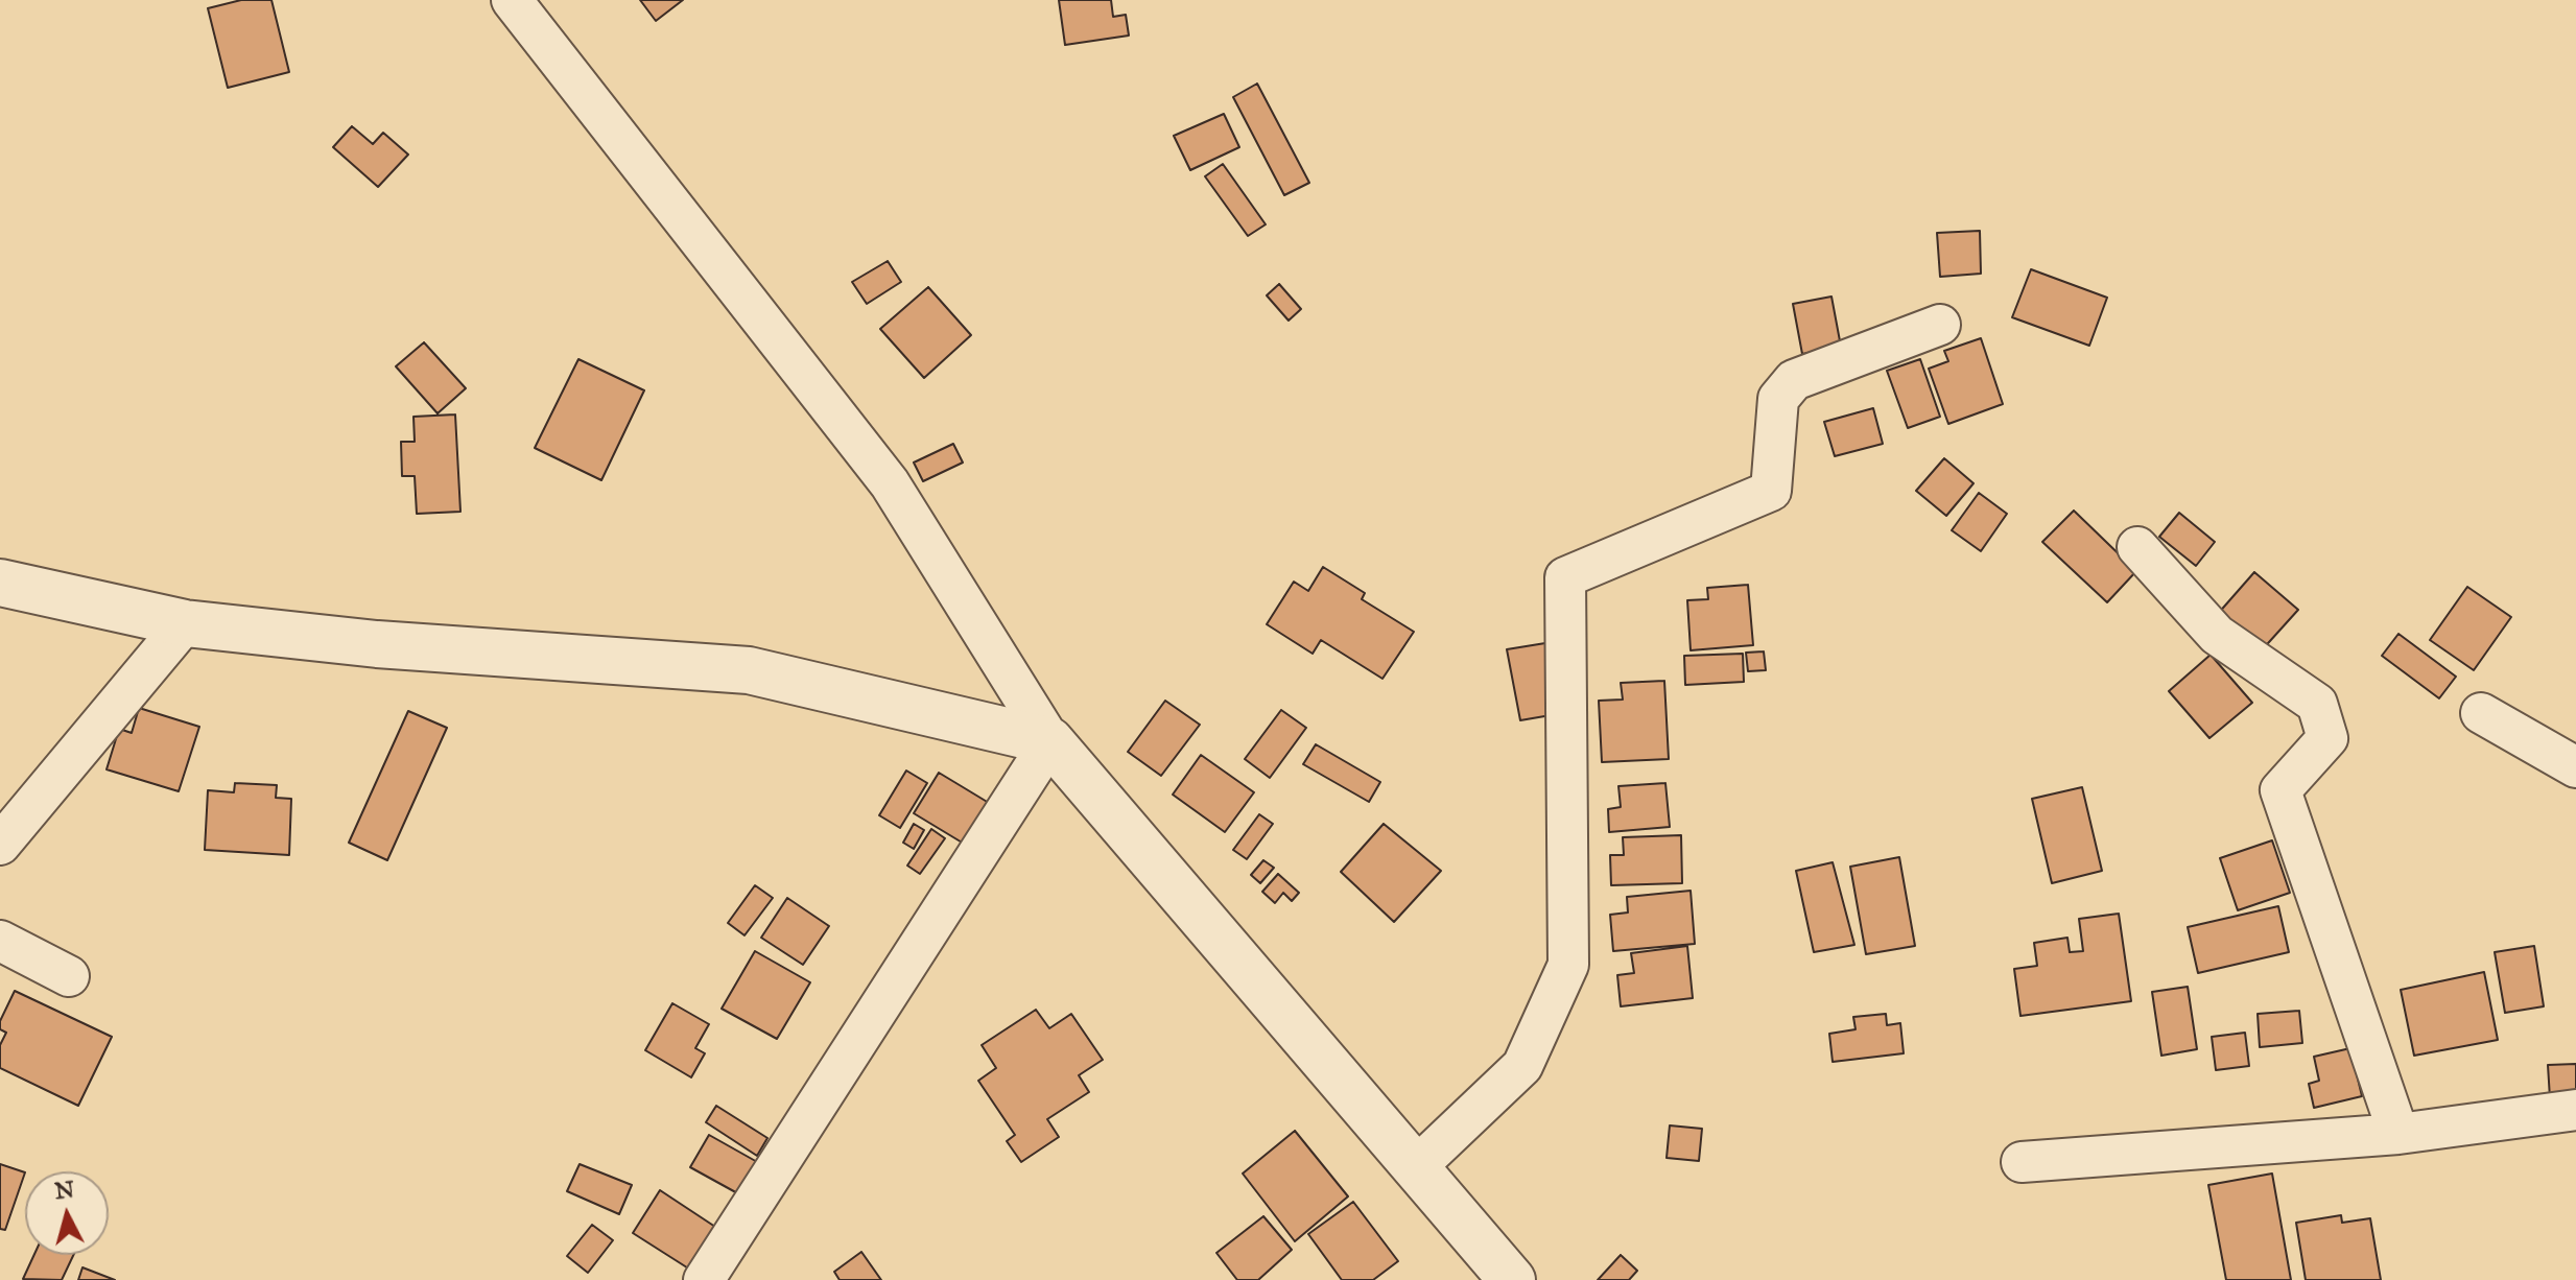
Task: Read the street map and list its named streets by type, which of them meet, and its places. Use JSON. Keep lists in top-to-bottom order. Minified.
{"north":"top"}
